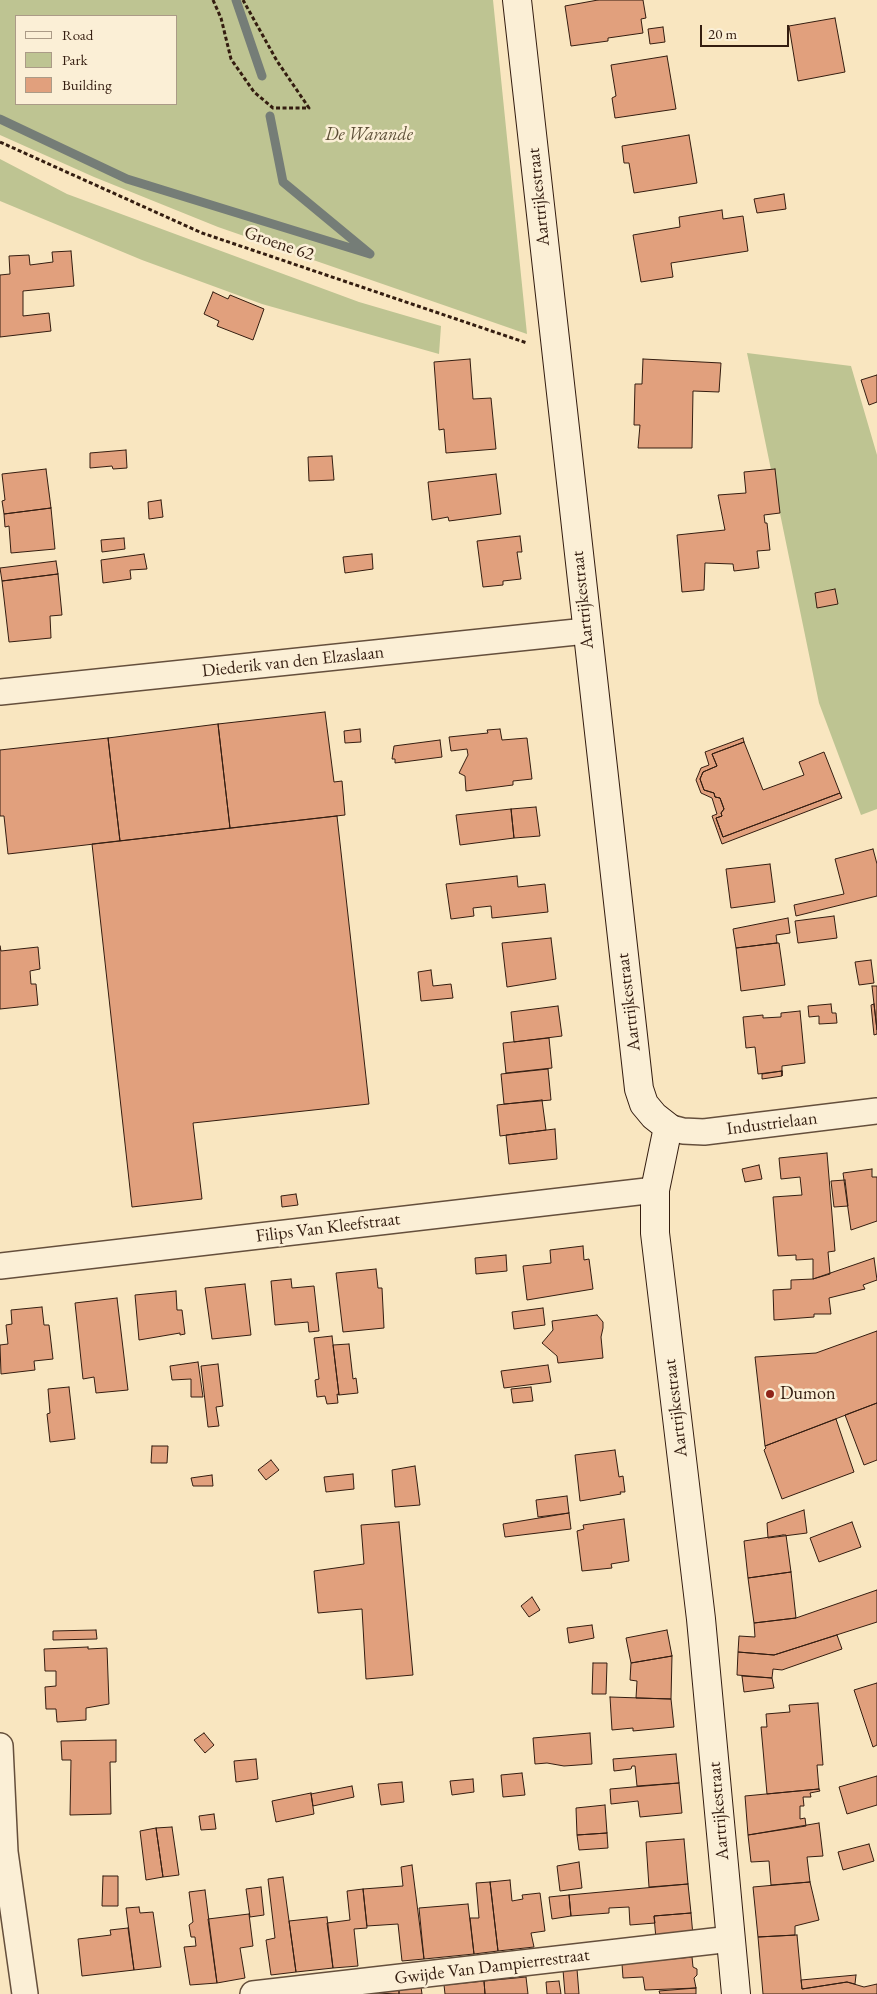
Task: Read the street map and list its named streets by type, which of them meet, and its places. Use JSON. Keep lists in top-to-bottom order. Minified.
{"streets":{"street":["Aartrijkestraat","Diederik van den Elzaslaan","Industrielaan","Filips Van Kleefstraat","Gwijde Van Dampierrestraat"],"path":["Groene 62"]},"crossings":[["Aartrijkestraat","Groene 62"],["Aartrijkestraat","Diederik van den Elzaslaan"],["Aartrijkestraat","Industrielaan"],["Aartrijkestraat","Filips Van Kleefstraat"],["Aartrijkestraat","Gwijde Van Dampierrestraat"]],"parks":["De Warande"],"places":["Dumon"],"legend":["Road","Park","Building"],"scale_bar":"20 m"}
